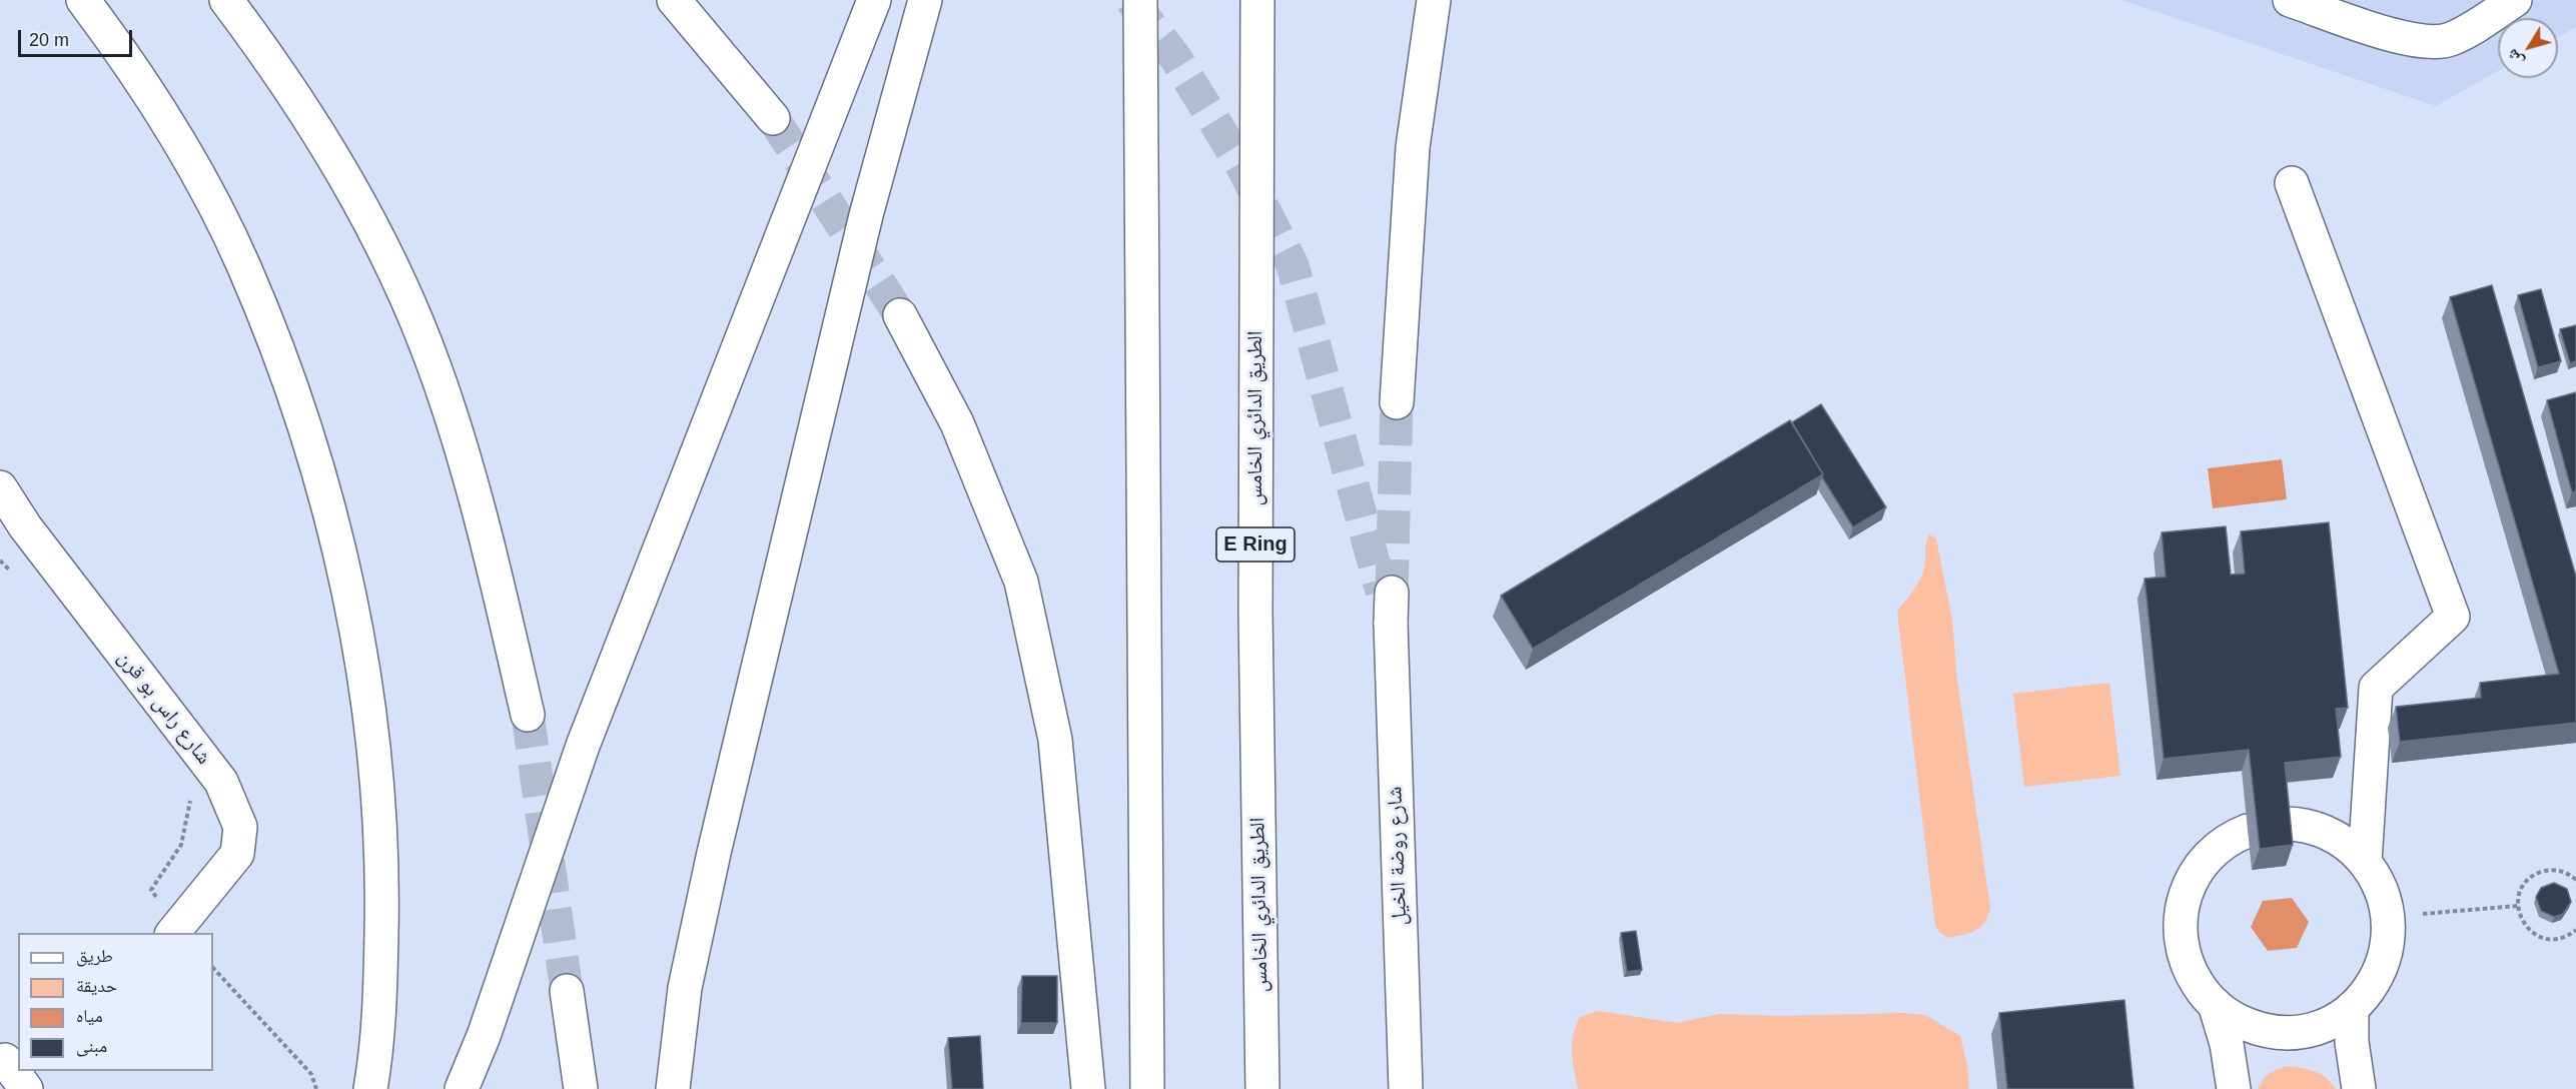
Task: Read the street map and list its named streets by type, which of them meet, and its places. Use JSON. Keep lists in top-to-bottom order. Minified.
{"streets":{"main road":["الطريق الدائري الخامس","E Ring","شارع راس بو قرن","شارع روضة الخيل"]},"legend":["طريق","حديقة","مياه","مبنى"],"scale_bar":"20 m","north":"bottom left"}
